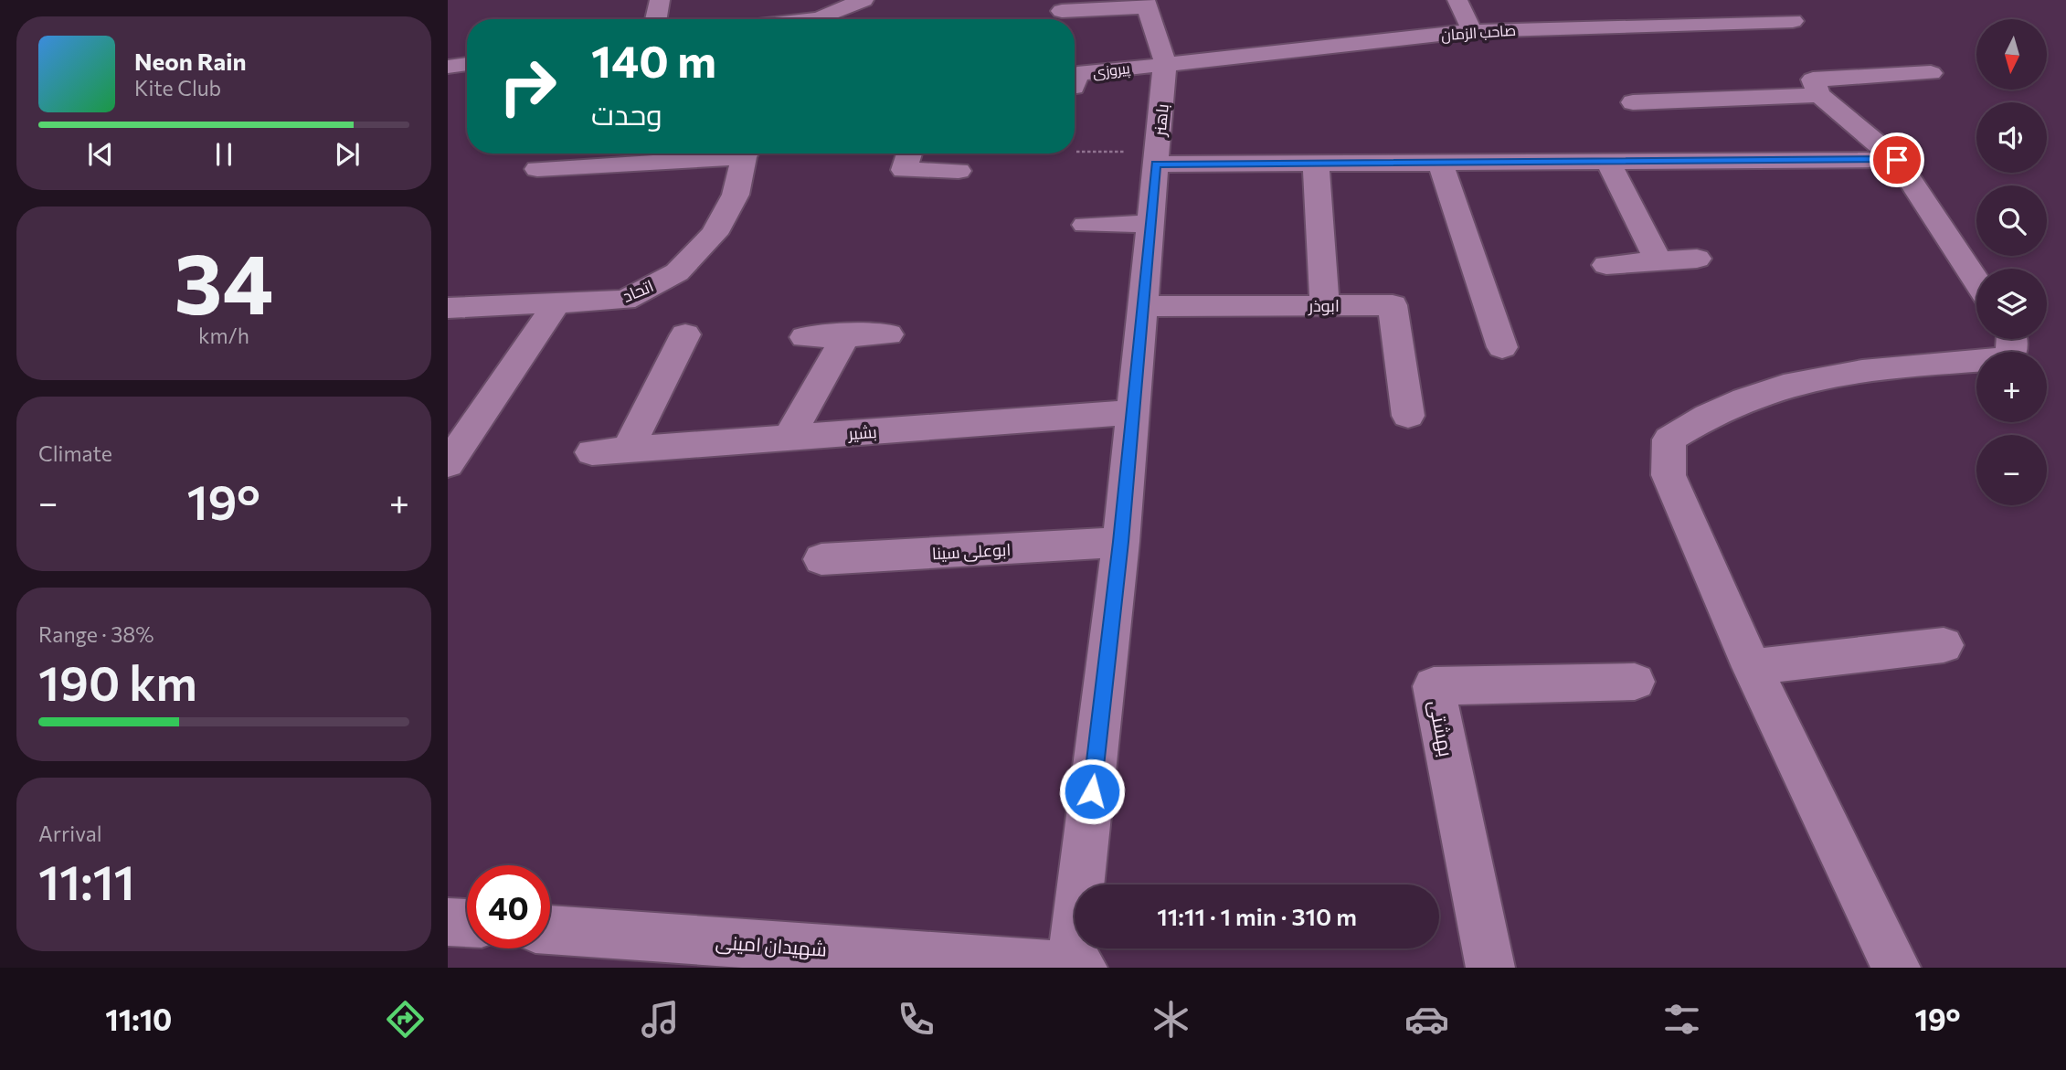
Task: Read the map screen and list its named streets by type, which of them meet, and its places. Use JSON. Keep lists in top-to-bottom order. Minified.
{"streets":{"street":["صاحب الزمان","پیروزی","باهنر","اتحاد","ابوذر","بشیر","ابوعلی سینا","بهشتی","شهیدان امینی"]},"crossings":[["صاحب الزمان","پیروزی"],["صاحب الزمان","باهنر"],["پیروزی","باهنر"],["باهنر","ابوذر"],["باهنر","بشیر"],["باهنر","ابوعلی سینا"],["باهنر","شهیدان امینی"]],"north":"bottom","page":{"map_buttons":["+","−"],"turn":["140 m","وحدت"],"song":["Neon Rain","Kite Club"],"tile":[["34","km/h"],"Climate",["Range · 38%","190 km"],["Arrival","11:11"]],"heat":["−","19°","+"],"limit":"40","trip":"11:11 · 1 min · 310 m","tabs":["11:10","19°"]}}
